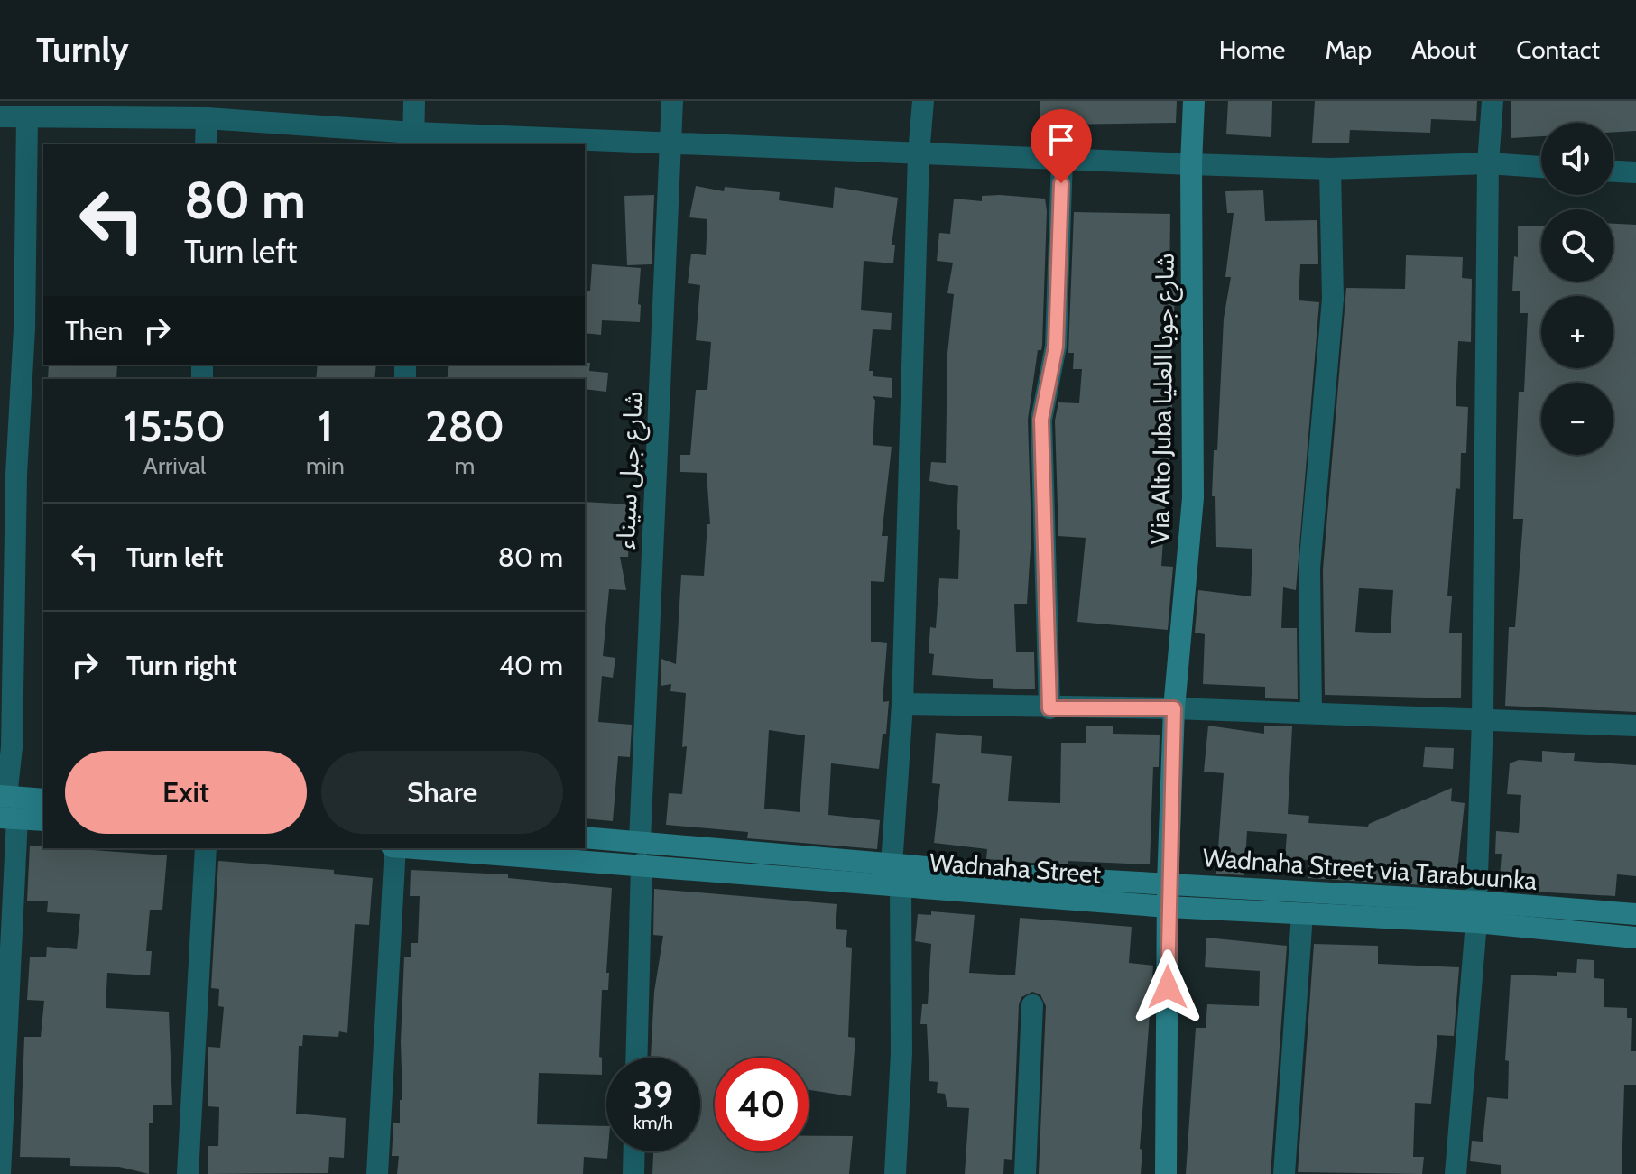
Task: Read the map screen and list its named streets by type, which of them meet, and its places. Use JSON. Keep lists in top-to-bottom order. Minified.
{"streets":{"main road":["Via Alto Juba شارع جوبا العليا","Wadnaha Street","Wadnaha Street via Tarabuunka"],"street":["شارع جبل سيناء"]},"crossings":[["Via Alto Juba شارع جوبا العليا","Wadnaha Street"],["Via Alto Juba شارع جوبا العليا","Wadnaha Street via Tarabuunka"],["شارع جبل سيناء","Wadnaha Street via Tarabuunka"],["Wadnaha Street","Wadnaha Street via Tarabuunka"]],"page":{"header":"Turnly","nav":["Home","Map","About","Contact"],"map_buttons":["+","−"],"turn":["80 m","Turn left"],"then":"Then","eta":["15:50","Arrival","1","min","280","m"],"list":[{"name":"Turn left","value":"80 m"},{"name":"Turn right","value":"40 m"}],"buttons":["Exit","Share"],"speed":"39 km/h","limit":"40"}}
